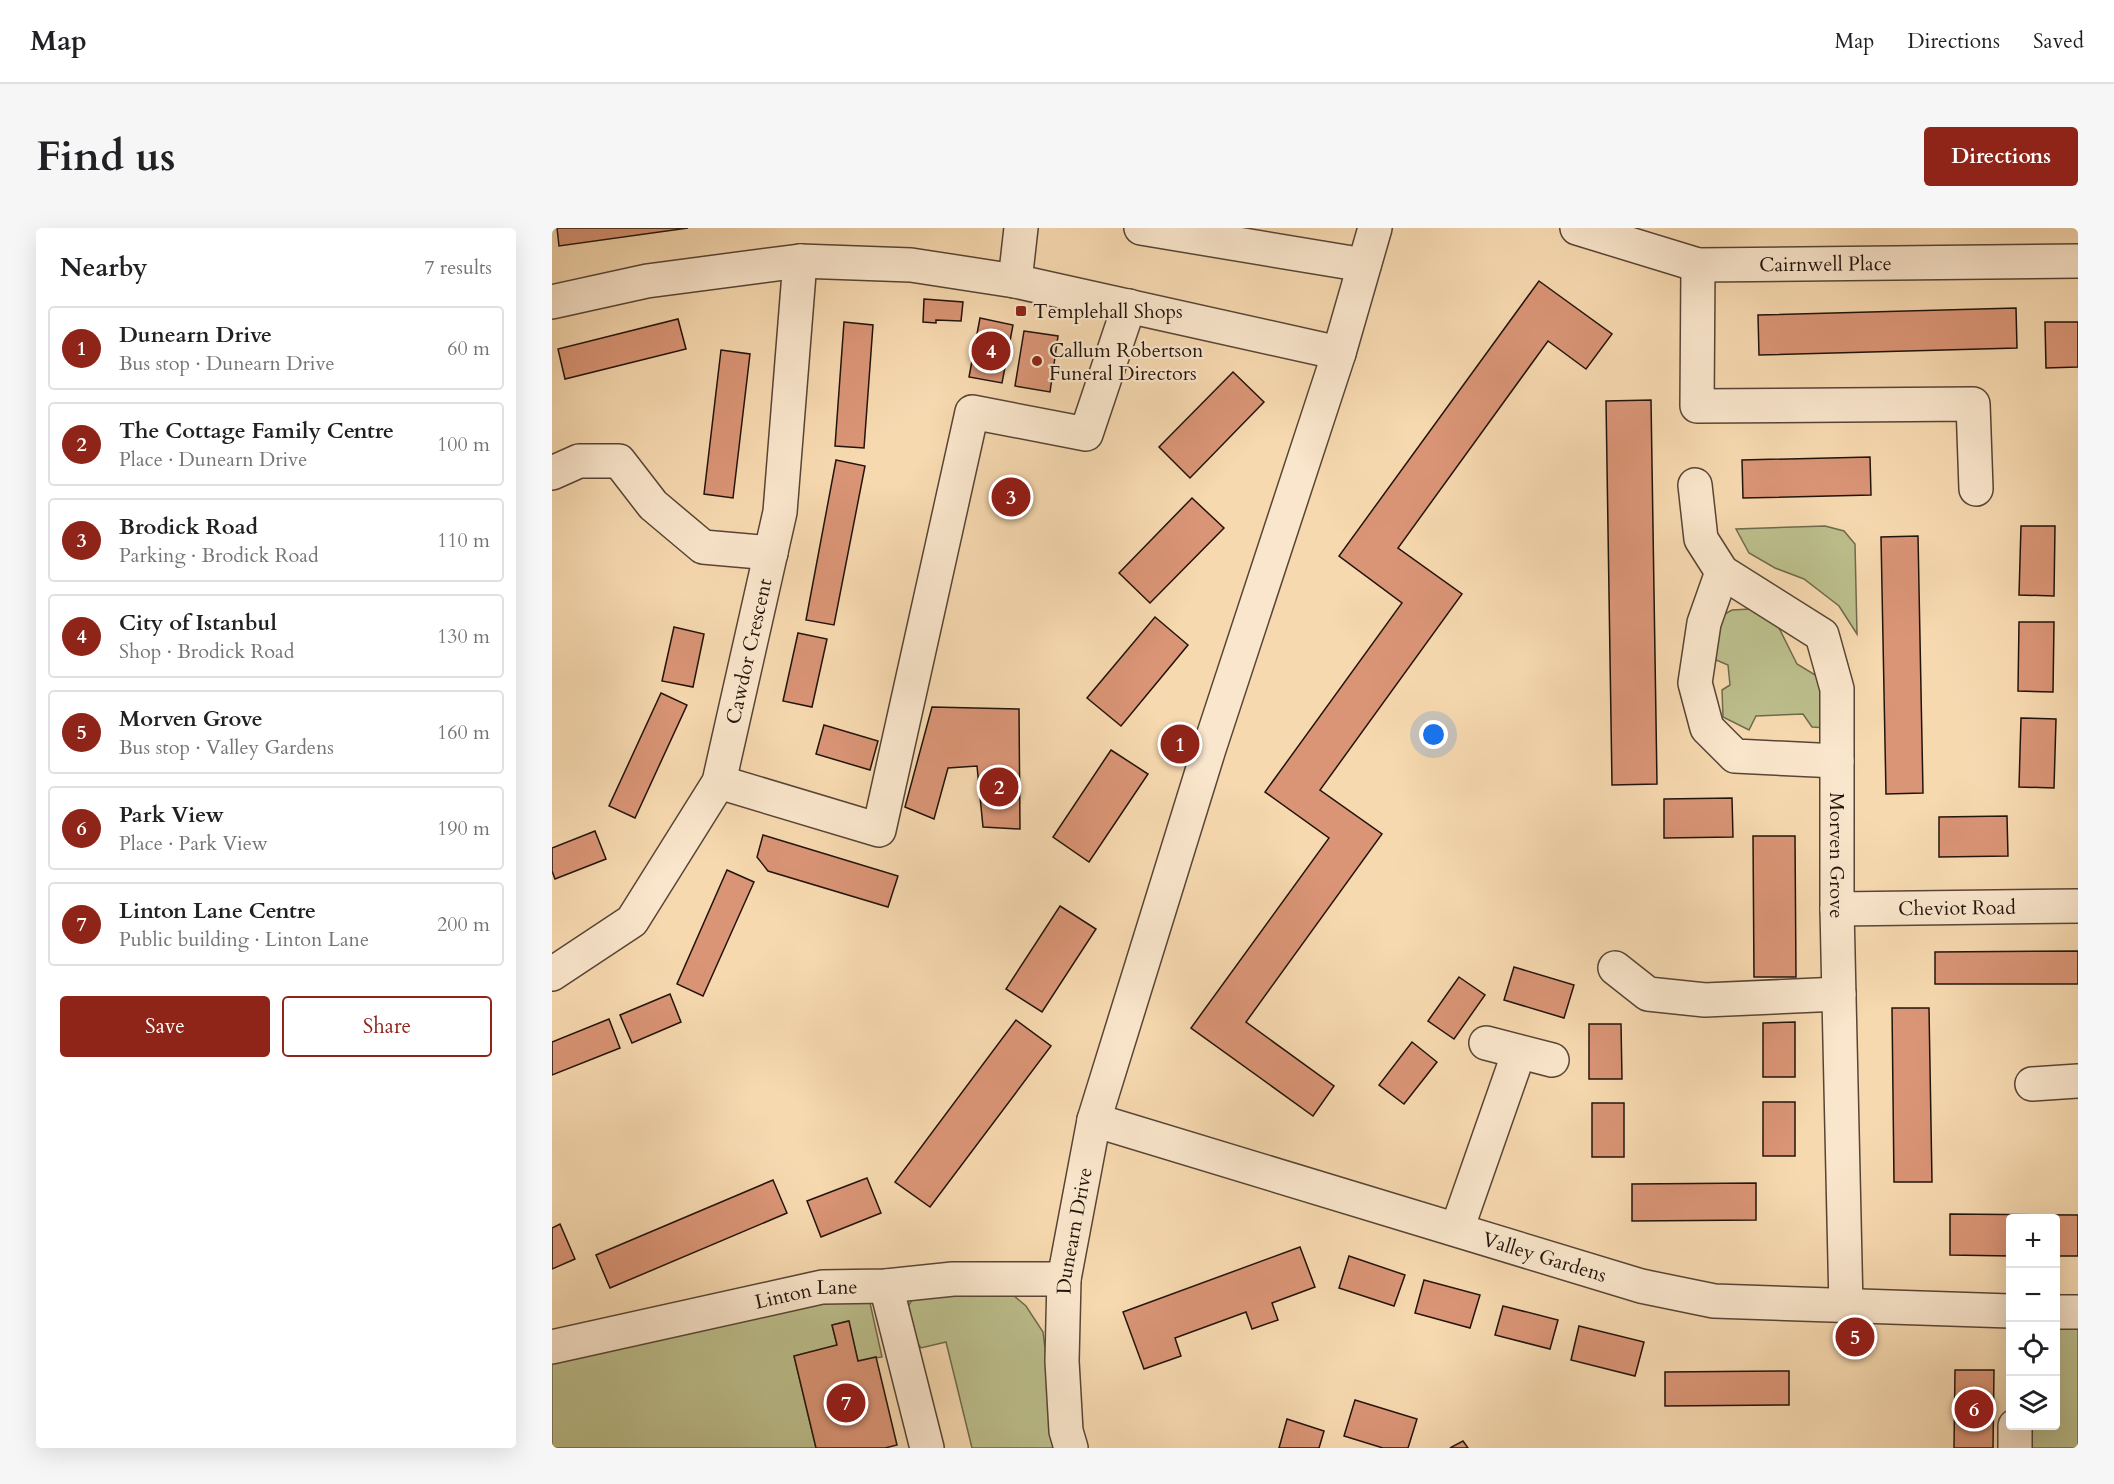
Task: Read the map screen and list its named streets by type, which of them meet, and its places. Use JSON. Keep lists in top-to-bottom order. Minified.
{"streets":{"street":["Cairnwell Place","Cawdor Crescent","Morven Grove","Cheviot Road","Dunearn Drive","Valley Gardens","Linton Lane"]},"crossings":[["Morven Grove","Cheviot Road"],["Morven Grove","Valley Gardens"],["Dunearn Drive","Valley Gardens"],["Dunearn Drive","Linton Lane"]],"places":{"transit":["Templehall Shops"],"other":["Callum Robertson Funeral Directors"]},"page":{"header":"Map","nav":["Map","Directions","Saved"],"buttons":["Directions",["Save","Share"]],"title":"Find us","heading":["Nearby","7 results"],"list":[{"mark":"1","name":"Dunearn Drive","note":"Bus stop · Dunearn Drive","value":"60 m"},{"mark":"2","name":"The Cottage Family Centre","note":"Place · Dunearn Drive","value":"100 m"},{"mark":"3","name":"Brodick Road","note":"Parking · Brodick Road","value":"110 m"},{"mark":"4","name":"City of Istanbul","note":"Shop · Brodick Road","value":"130 m"},{"mark":"5","name":"Morven Grove","note":"Bus stop · Valley Gardens","value":"160 m"},{"mark":"6","name":"Park View","note":"Place · Park View","value":"190 m"},{"mark":"7","name":"Linton Lane Centre","note":"Public building · Linton Lane","value":"200 m"}],"pins":["4","3","1","2","5","7","6"],"map_buttons":["+","−"]}}
